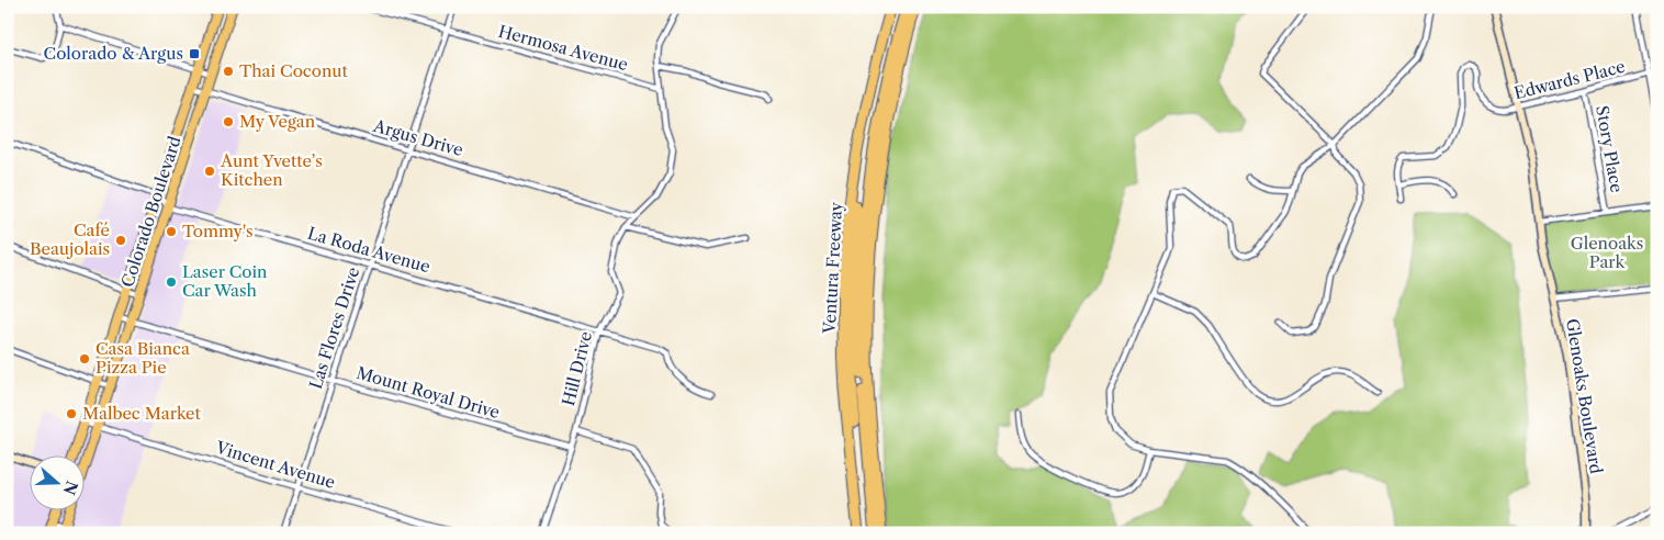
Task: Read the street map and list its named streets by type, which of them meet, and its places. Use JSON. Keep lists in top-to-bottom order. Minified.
{"streets":{"highway":["Ventura Freeway"],"main road":["Colorado Boulevard"],"street":["Hermosa Avenue","Edwards Place","Argus Drive","Story Place","La Roda Avenue","Las Flores Drive","Hill Drive","Mount Royal Drive","Glenoaks Boulevard","Vincent Avenue"]},"crossings":[["Hermosa Avenue","Las Flores Drive"],["Hermosa Avenue","Hill Drive"],["Edwards Place","Story Place"],["Edwards Place","Glenoaks Boulevard"],["Argus Drive","Colorado Boulevard"],["Argus Drive","Las Flores Drive"],["Argus Drive","Hill Drive"],["Colorado Boulevard","La Roda Avenue"],["Colorado Boulevard","Mount Royal Drive"],["Colorado Boulevard","Vincent Avenue"],["La Roda Avenue","Las Flores Drive"],["La Roda Avenue","Hill Drive"],["Las Flores Drive","Mount Royal Drive"],["Las Flores Drive","Vincent Avenue"],["Hill Drive","Mount Royal Drive"]],"parks":["Glenoaks Park"],"places":{"transit":["Colorado & Argus"],"other":["Thai Coconut","My Vegan","Aunt Yvette’s Kitchen","Tommy's","Café Beaujolais","Laser Coin Car Wash","Casa Bianca Pizza Pie","Malbec Market"]},"north":"right"}
